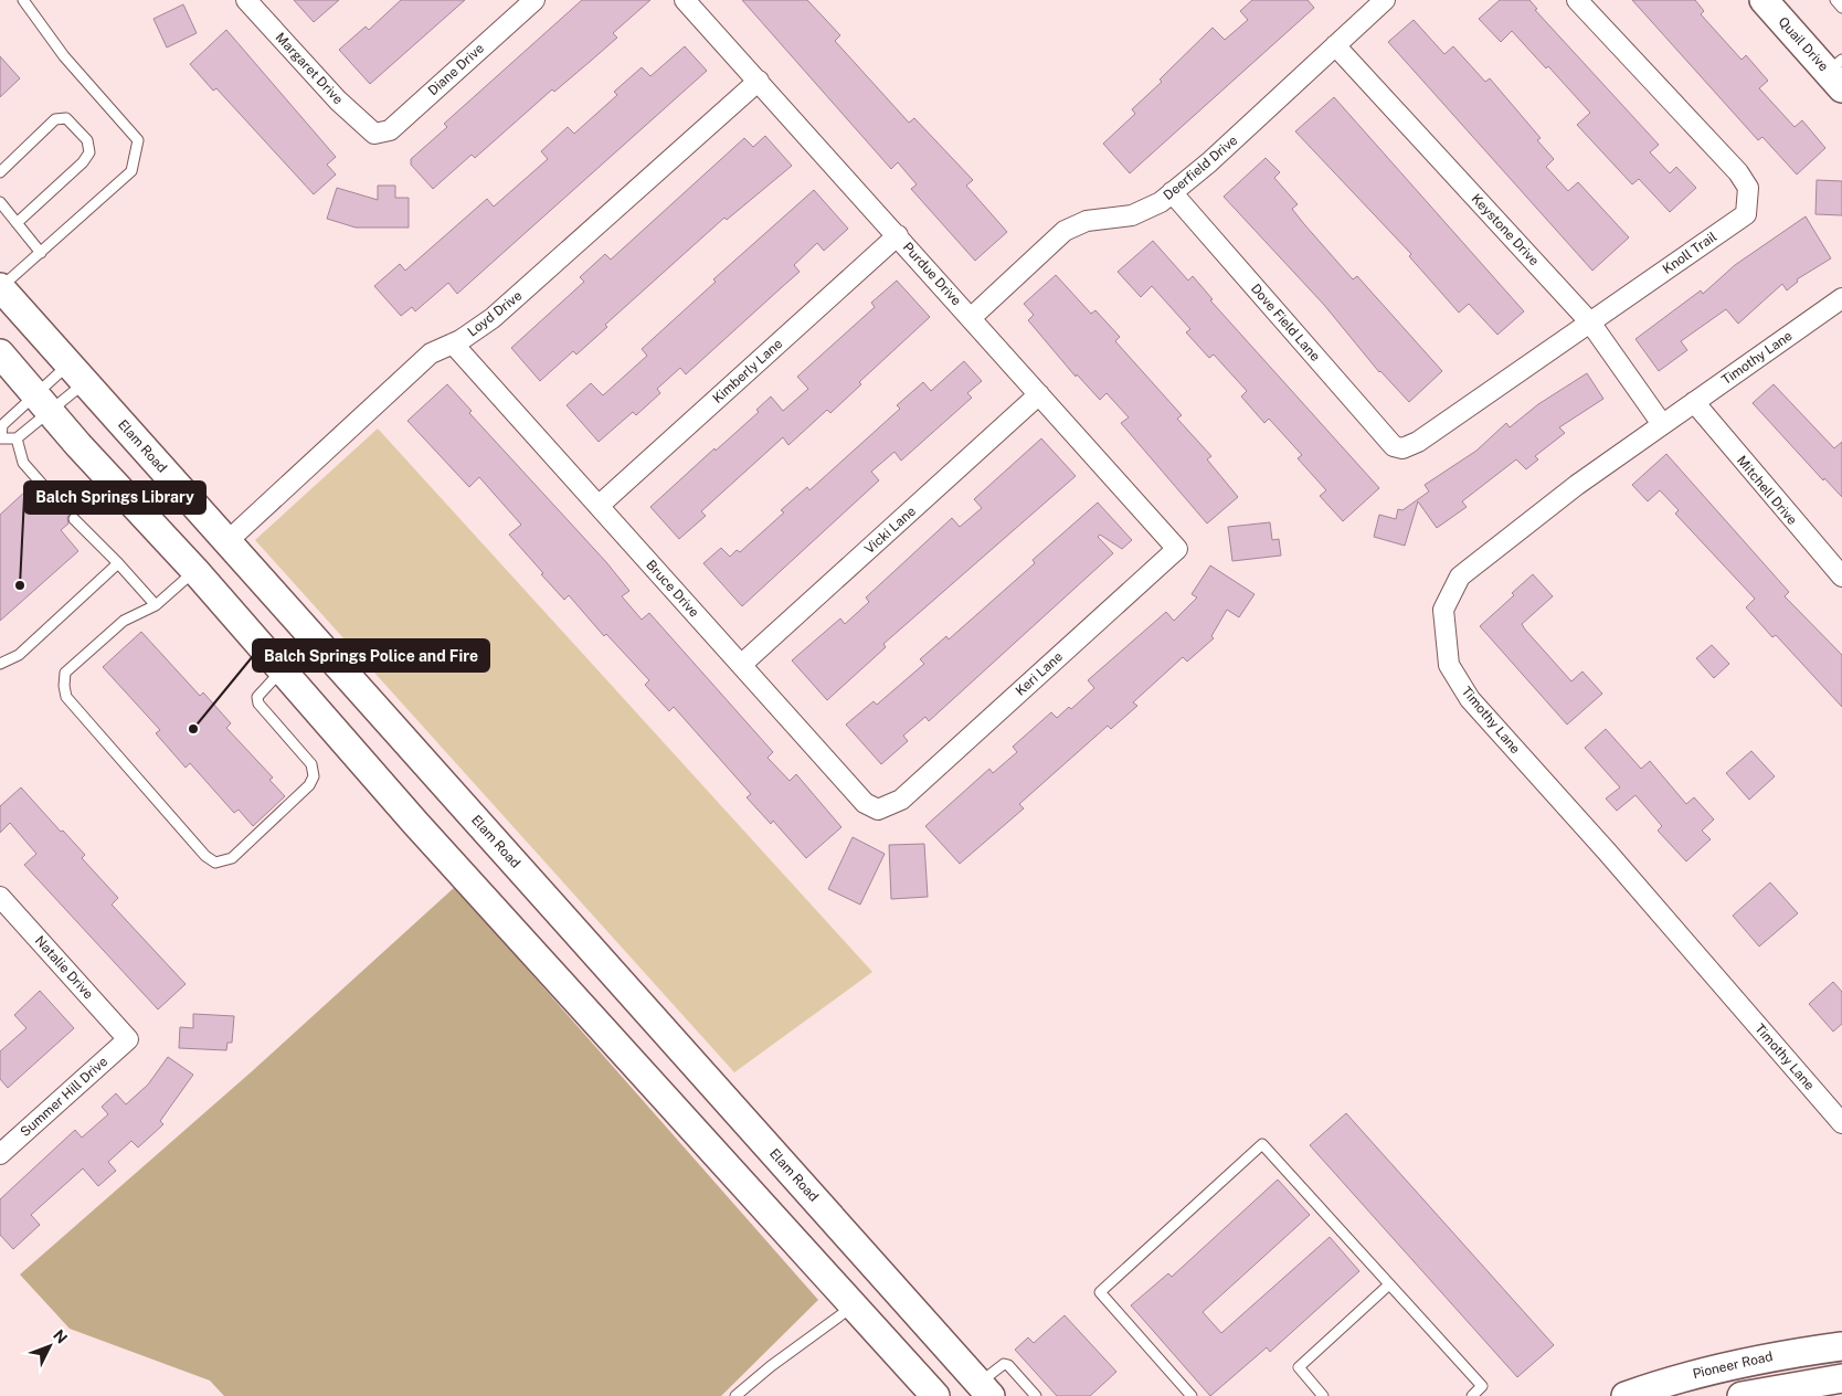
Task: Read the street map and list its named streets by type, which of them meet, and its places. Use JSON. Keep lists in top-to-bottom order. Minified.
{"streets":{"main road":["Quail Drive","Elam Road","Pioneer Road"],"street":["Margaret Drive","Diane Drive","Deerfield Drive","Keystone Drive","Knoll Trail","Purdue Drive","Loyd Drive","Dove Field Lane","Timothy Lane","Kimberly Lane","Mitchell Drive","Vicki Lane","Bruce Drive","Keri Lane","Natalie Drive","Summer Hill Drive"]},"crossings":[["Margaret Drive","Diane Drive"],["Deerfield Drive","Keystone Drive"],["Deerfield Drive","Purdue Drive"],["Deerfield Drive","Dove Field Lane"],["Keystone Drive","Knoll Trail"],["Keystone Drive","Timothy Lane"],["Knoll Trail","Dove Field Lane"],["Purdue Drive","Loyd Drive"],["Purdue Drive","Kimberly Lane"],["Purdue Drive","Vicki Lane"],["Purdue Drive","Keri Lane"],["Loyd Drive","Elam Road"],["Loyd Drive","Bruce Drive"],["Timothy Lane","Mitchell Drive"],["Kimberly Lane","Bruce Drive"],["Vicki Lane","Bruce Drive"],["Bruce Drive","Keri Lane"],["Natalie Drive","Summer Hill Drive"]],"places":["Balch Springs Library","Balch Springs Police and Fire"],"north":"top right"}
